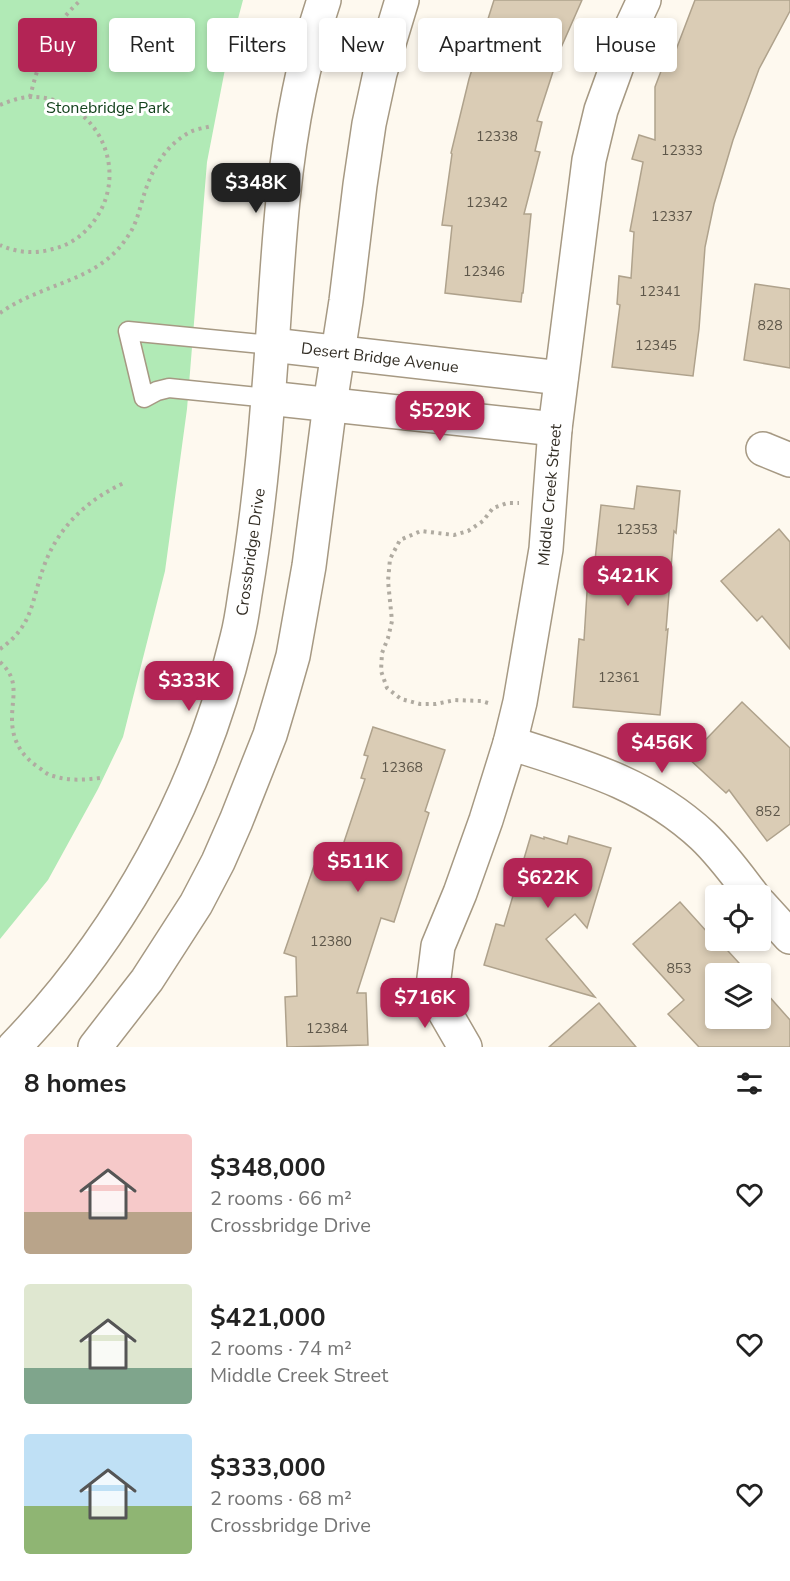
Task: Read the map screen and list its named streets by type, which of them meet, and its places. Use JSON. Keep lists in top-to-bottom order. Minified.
{"streets":{"street":["Desert Bridge Avenue","Middle Creek Street","Crossbridge Drive"]},"crossings":[["Desert Bridge Avenue","Middle Creek Street"],["Desert Bridge Avenue","Crossbridge Drive"]],"parks":["Stonebridge Park"],"house_numbers":["12338","12333","12342","12337","12346","12341","828","12345","12353","12361","12368","852","12380","853","12384"],"page":{"chip":["Buy","Rent","Filters","New","Apartment","House"],"price":["$348K","$529K","$421K","$333K","$456K","$511K","$622K","$716K"],"heading":"8 homes","list":[{"name":"$348,000","note":"2 rooms · 66 m² · Crossbridge Drive"},{"name":"$421,000","note":"2 rooms · 74 m² · Middle Creek Street"},{"name":"$333,000","note":"2 rooms · 68 m² · Crossbridge Drive"}]}}
